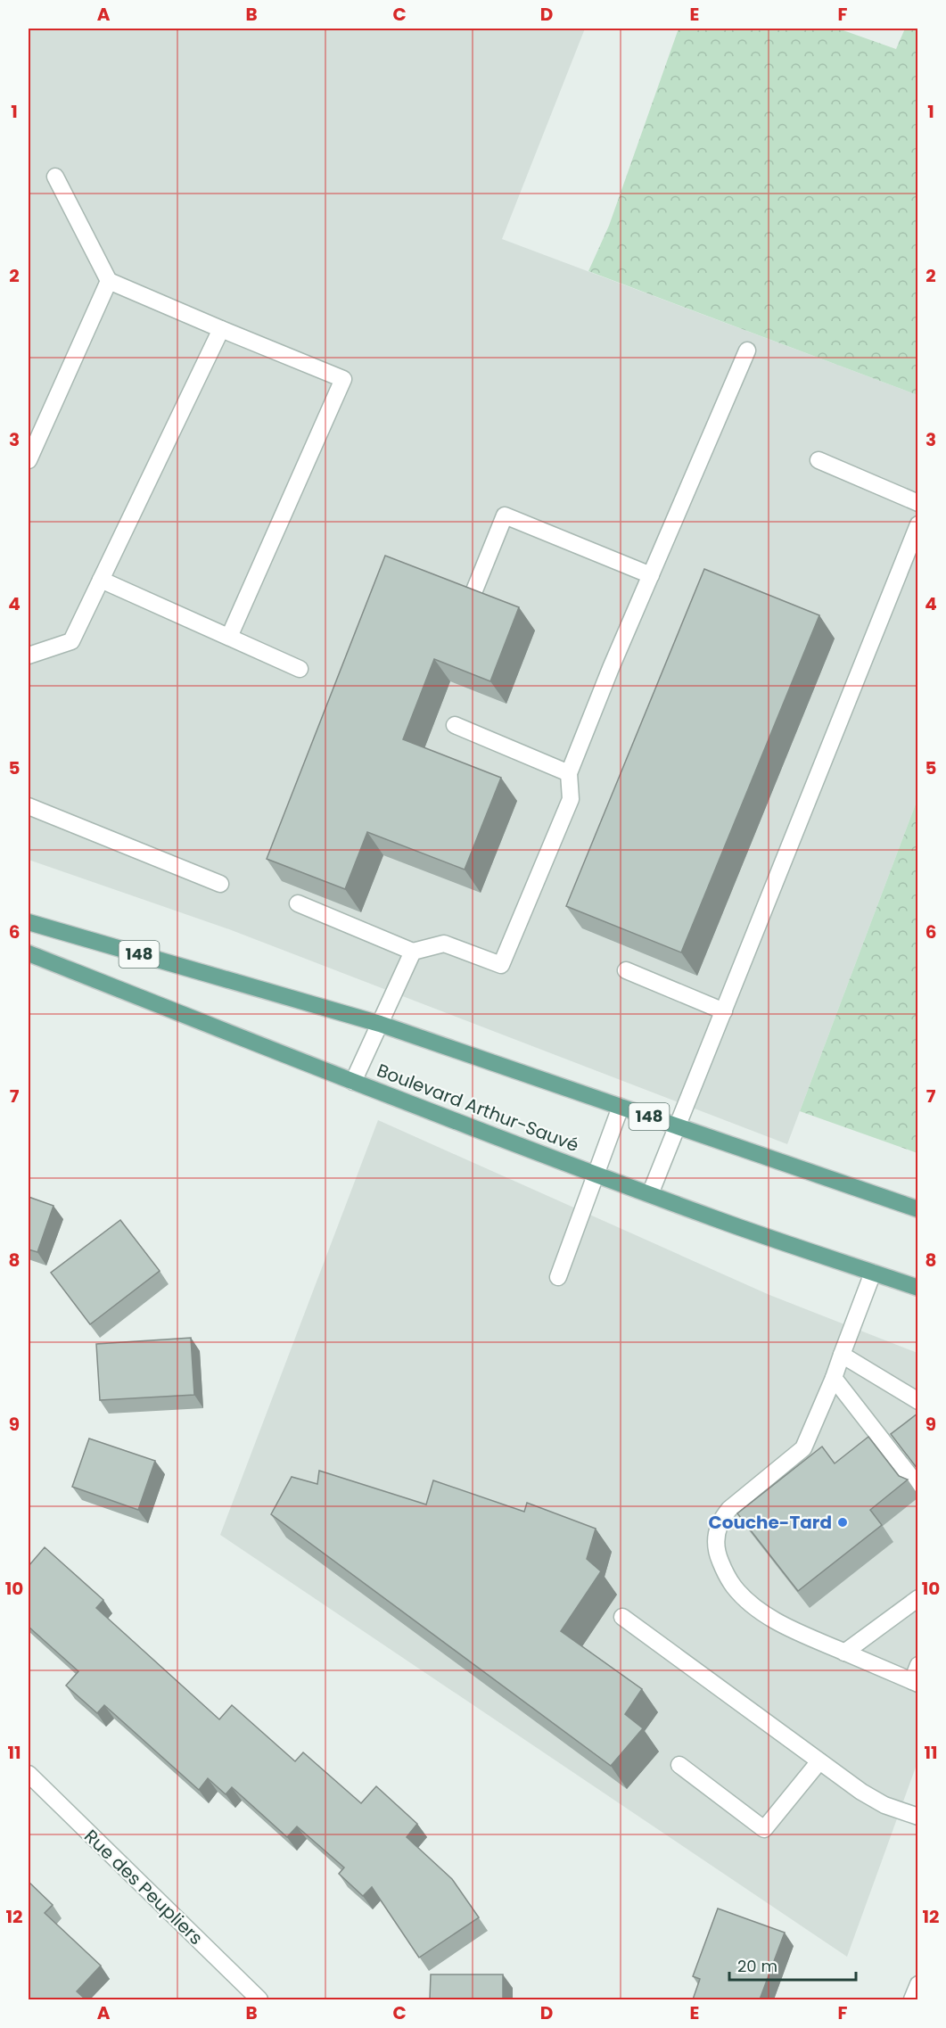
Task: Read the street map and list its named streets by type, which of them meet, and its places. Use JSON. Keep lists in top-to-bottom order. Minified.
{"streets":{"main road":["148","Boulevard Arthur-Sauvé"],"street":["Rue des Peupliers"]},"places":["Couche-Tard"],"scale_bar":"20 m","grid":{"columns":["A","B","C","D","E","F"],"rows":["1","2","3","4","5","6","7","8","9","10","11","12"]}}
